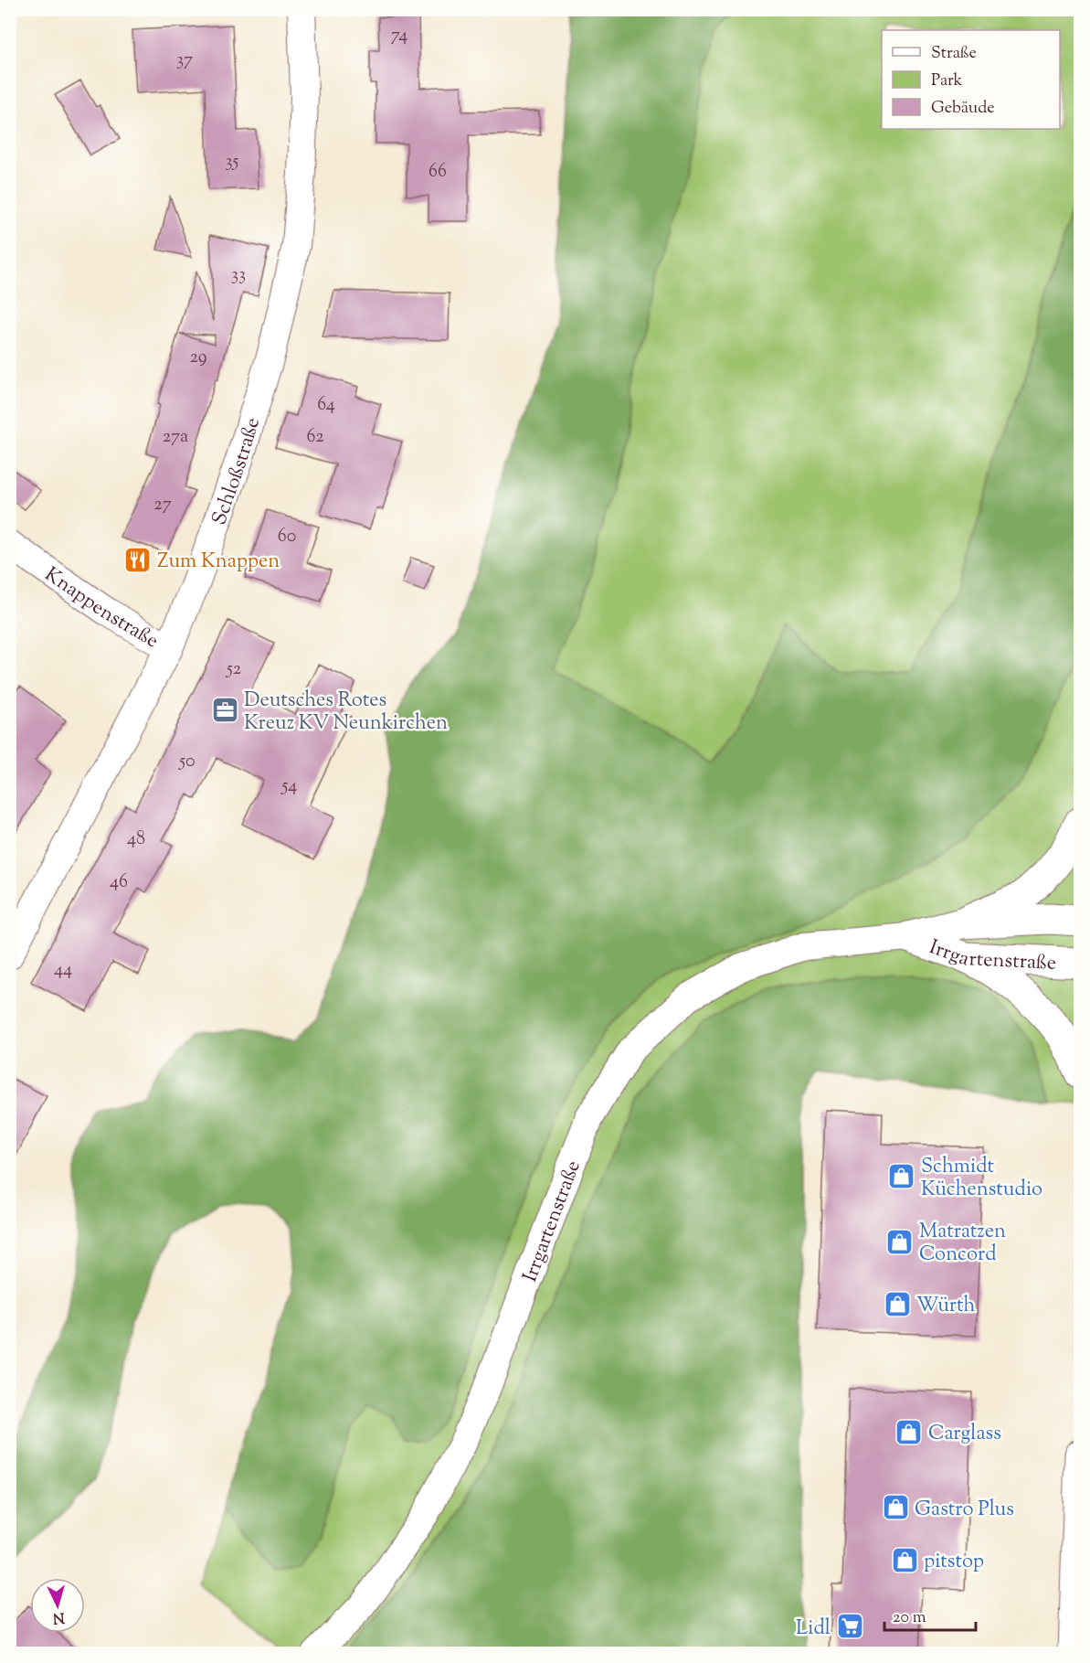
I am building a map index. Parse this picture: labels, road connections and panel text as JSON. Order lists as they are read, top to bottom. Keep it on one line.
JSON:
{"streets":{"main road":["Irrgartenstraße"],"street":["Schloßstraße","Knappenstraße"]},"crossings":[["Schloßstraße","Knappenstraße"]],"places":{"restaurant":["Zum Knappen"],"office":["Deutsches Rotes Kreuz KV Neunkirchen"],"shop":["Schmidt Küchenstudio","Matratzen Concord","Würth","Carglass","Gastro Plus","pitstop"],"supermarket":["Lidl"]},"house_numbers":["74","37","35","66","33","29","64","27a","62","27","60","52","50","54","48","46","44"],"legend":["Straße","Park","Gebäude"],"scale_bar":"20 m","north":"bottom"}
